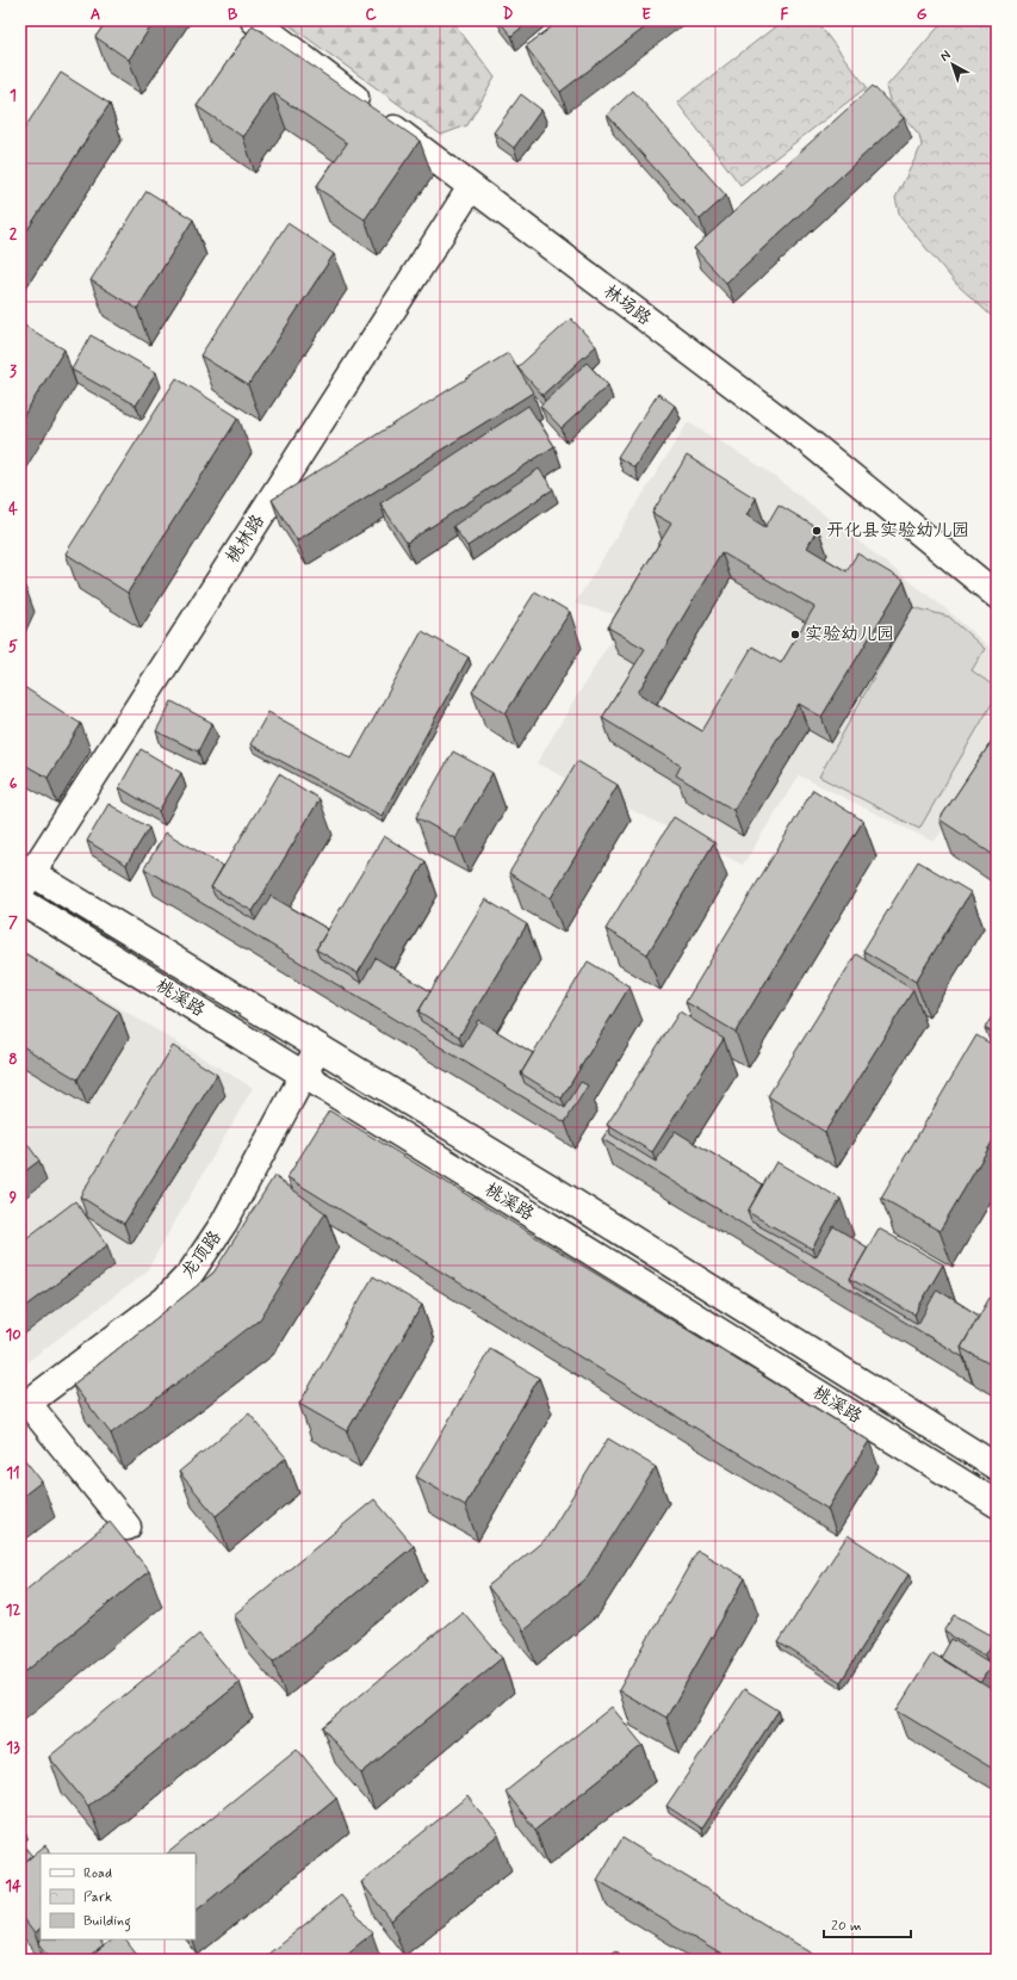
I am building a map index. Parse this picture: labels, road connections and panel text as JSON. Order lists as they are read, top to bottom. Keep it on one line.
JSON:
{"streets":{"street":["林场路","桃林路","桃溪路","龙顶路"]},"crossings":[["林场路","桃林路"],["桃林路","桃溪路"],["桃溪路","龙顶路"]],"places":["开化县实验幼儿园","实验幼儿园"],"legend":["Road","Park","Building"],"scale_bar":"20 m","north":"top left","grid":{"columns":["A","B","C","D","E","F","G"],"rows":["1","2","3","4","5","6","7","8","9","10","11","12","13","14"]}}
